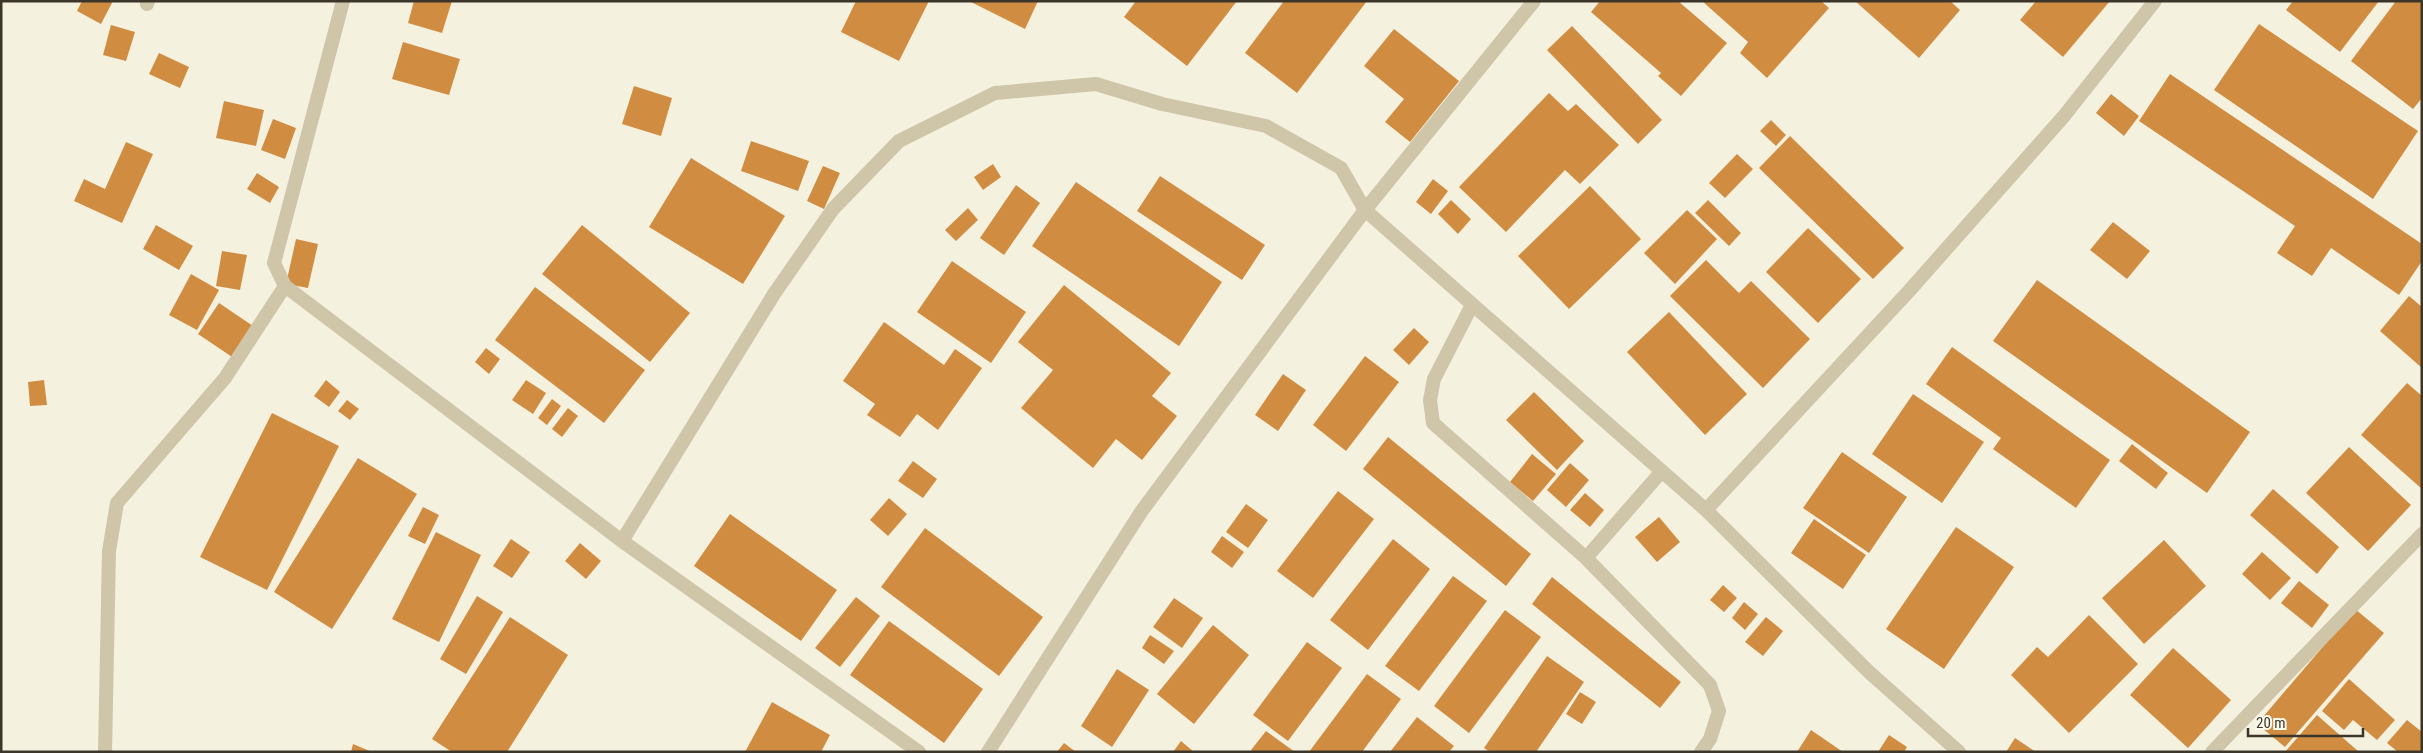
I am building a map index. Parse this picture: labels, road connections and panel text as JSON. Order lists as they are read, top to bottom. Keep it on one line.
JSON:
{"scale_bar":"20 m"}
